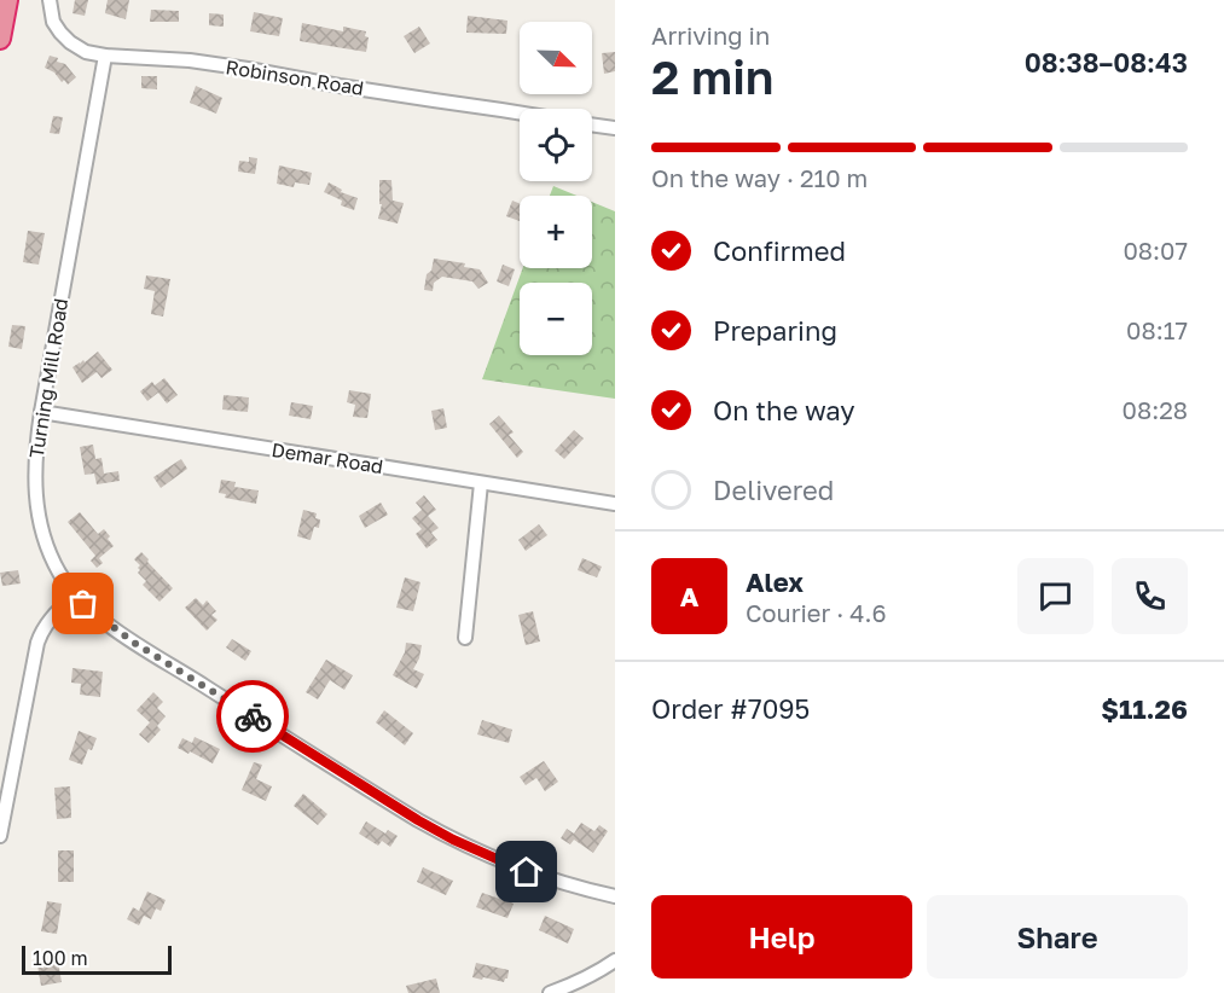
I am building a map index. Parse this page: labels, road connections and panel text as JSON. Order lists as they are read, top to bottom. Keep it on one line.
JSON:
{"streets":{"street":["Robinson Road","Turning Mill Road","Demar Road"]},"crossings":[["Robinson Road","Turning Mill Road"],["Turning Mill Road","Demar Road"]],"scale_bar":"100 m","north":"bottom right","page":{"heading":["2 min","Arriving in","08:38–08:43"],"panel":["Alex","Courier · 4.6","Order #7095","$11.26"],"map_buttons":["+","−"],"bar":"On the way · 210 m","list":[["Confirmed","08:07"],["Preparing","08:17"],["On the way","08:28"],"Delivered"],"round":"A","buttons":["Help","Share"],"scale":"100 m"}}
